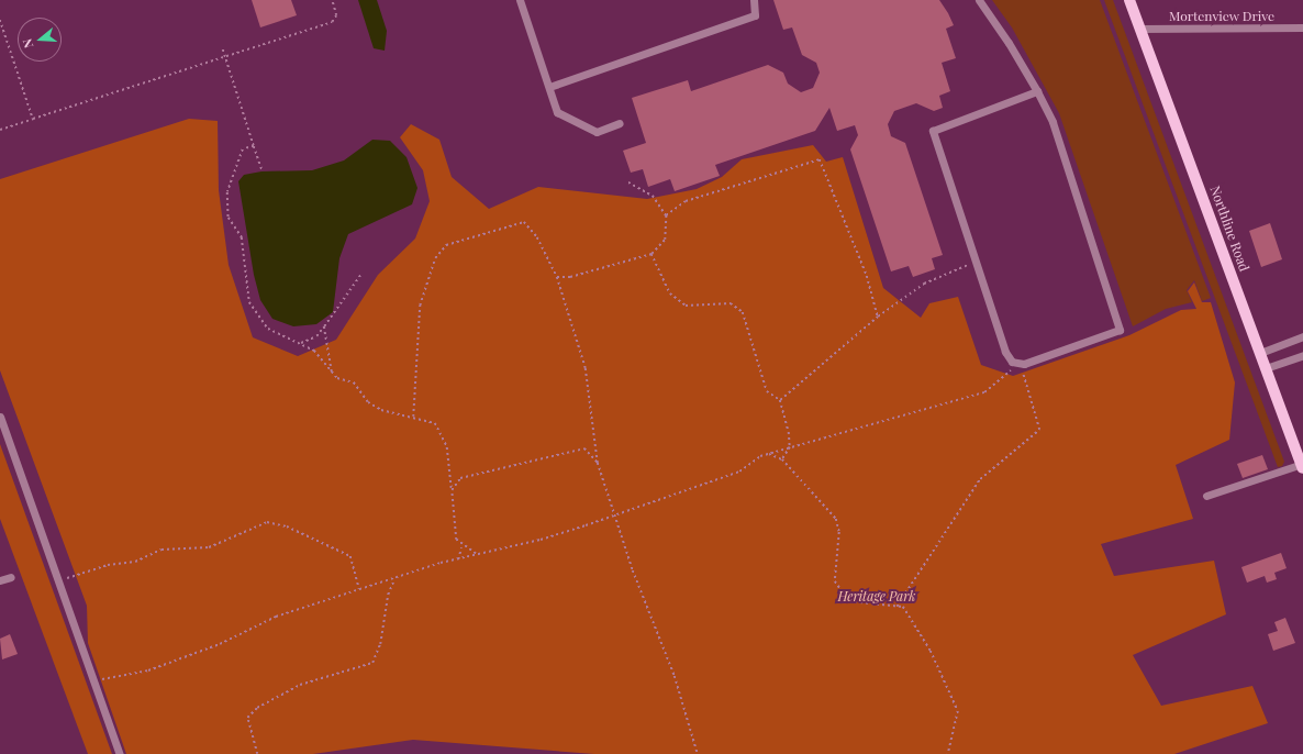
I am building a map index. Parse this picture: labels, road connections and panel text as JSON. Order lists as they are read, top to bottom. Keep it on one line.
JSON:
{"streets":{"main road":["Northline Road"],"street":["Mortenview Drive"]},"crossings":[["Mortenview Drive","Northline Road"]],"parks":["Heritage Park"],"north":"left"}
